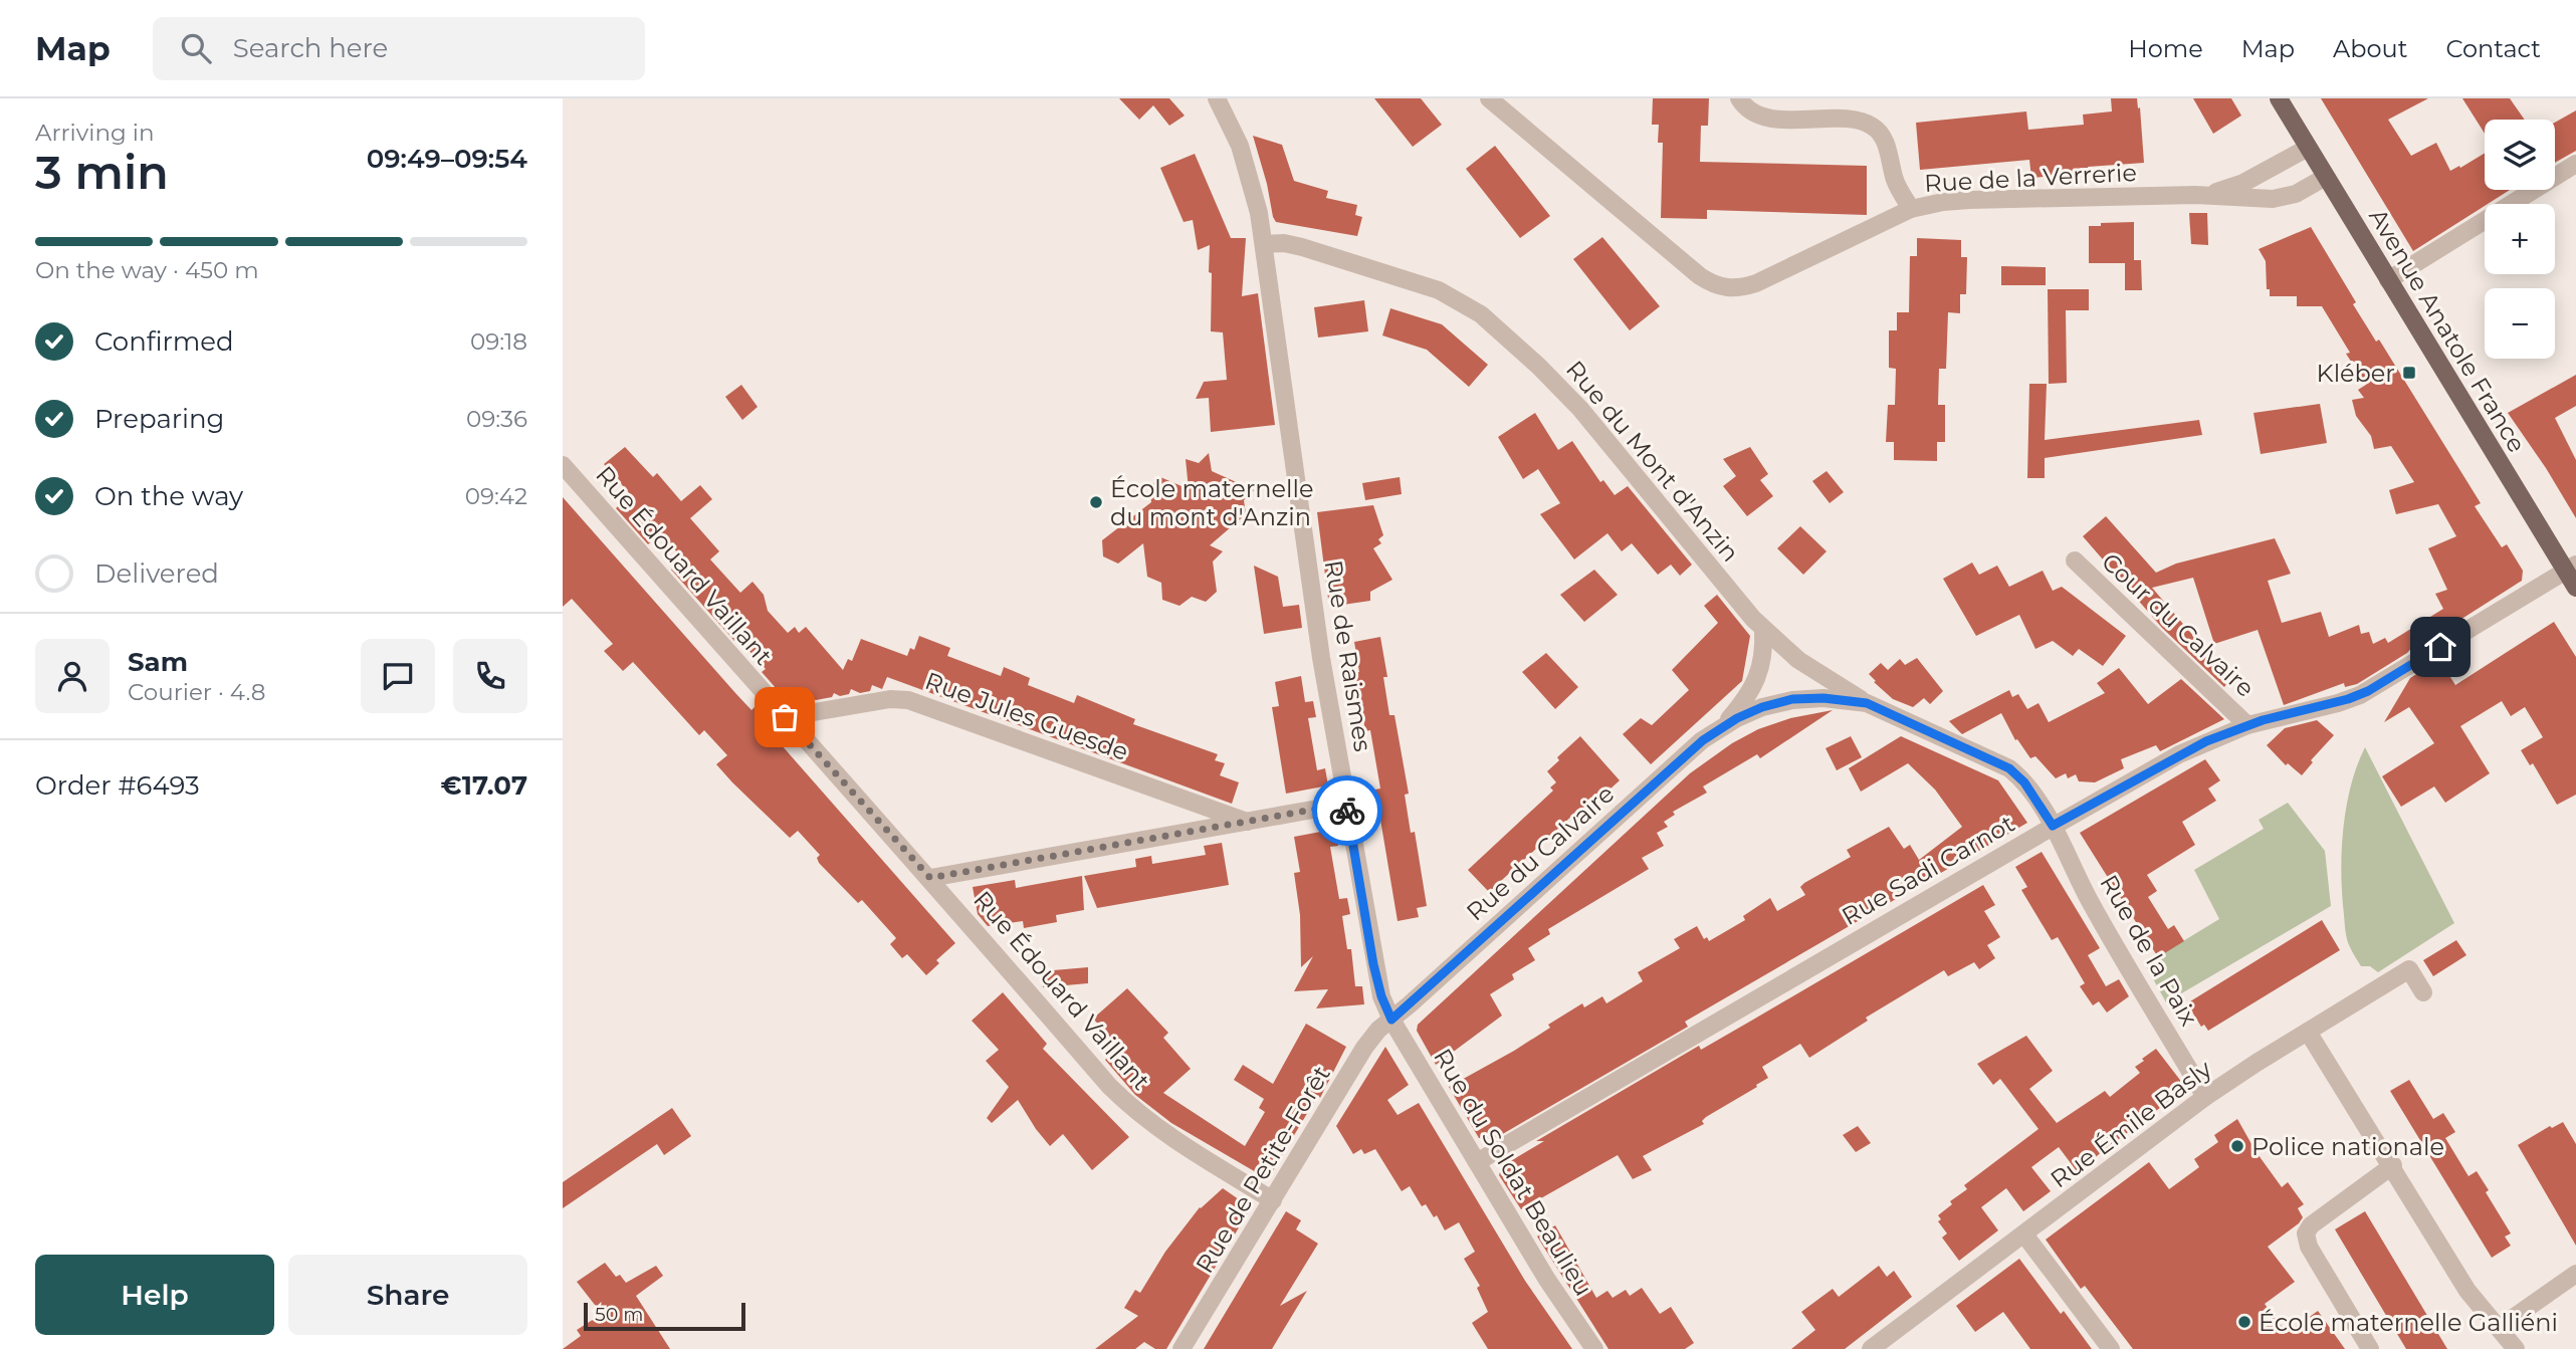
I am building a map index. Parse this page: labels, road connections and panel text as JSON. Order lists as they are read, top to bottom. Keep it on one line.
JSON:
{"streets":{"main road":["Avenue Anatole France"],"street":["Rue de la Verrerie","Rue du Mont d'Anzin","Rue Édouard Vaillant","Cour du Calvaire","Rue de Raismes","Rue Jules Guesde","Rue du Calvaire","Rue Sadi Carnot","Rue de la Paix","Rue Émile Basly","Rue de Petite-Forêt","Rue du Soldat Beaulieu"]},"crossings":[["Rue de la Verrerie","Avenue Anatole France"],["Avenue Anatole France","Rue Sadi Carnot"],["Rue du Mont d'Anzin","Rue de Raismes"],["Rue du Mont d'Anzin","Rue du Calvaire"],["Rue Édouard Vaillant","Rue Jules Guesde"],["Rue Édouard Vaillant","Rue de Petite-Forêt"],["Cour du Calvaire","Rue Sadi Carnot"],["Rue de Raismes","Rue du Calvaire"],["Rue de Raismes","Rue de Petite-Forêt"],["Rue de Raismes","Rue du Soldat Beaulieu"],["Rue du Calvaire","Rue Sadi Carnot"],["Rue du Calvaire","Rue de la Paix"],["Rue du Calvaire","Rue de Petite-Forêt"],["Rue du Calvaire","Rue du Soldat Beaulieu"],["Rue Sadi Carnot","Rue de la Paix"],["Rue Sadi Carnot","Rue du Soldat Beaulieu"],["Rue de la Paix","Rue Émile Basly"],["Rue de Petite-Forêt","Rue du Soldat Beaulieu"]],"places":{"transit":["Kléber"],"other":["École maternelle du mont d'Anzin","Police nationale","École maternelle Galliéni"]},"scale_bar":"50 m","page":{"header":"Map","search":"Search here","nav":["Home","Map","About","Contact"],"heading":["3 min","Arriving in","09:49–09:54"],"panel":["Sam","Courier · 4.8","Order #6493","€17.07"],"map_buttons":["+","−"],"bar":"On the way · 450 m","list":[["Confirmed","09:18"],["Preparing","09:36"],["On the way","09:42"],"Delivered"],"buttons":["Help","Share"],"scale":"50 m"}}
